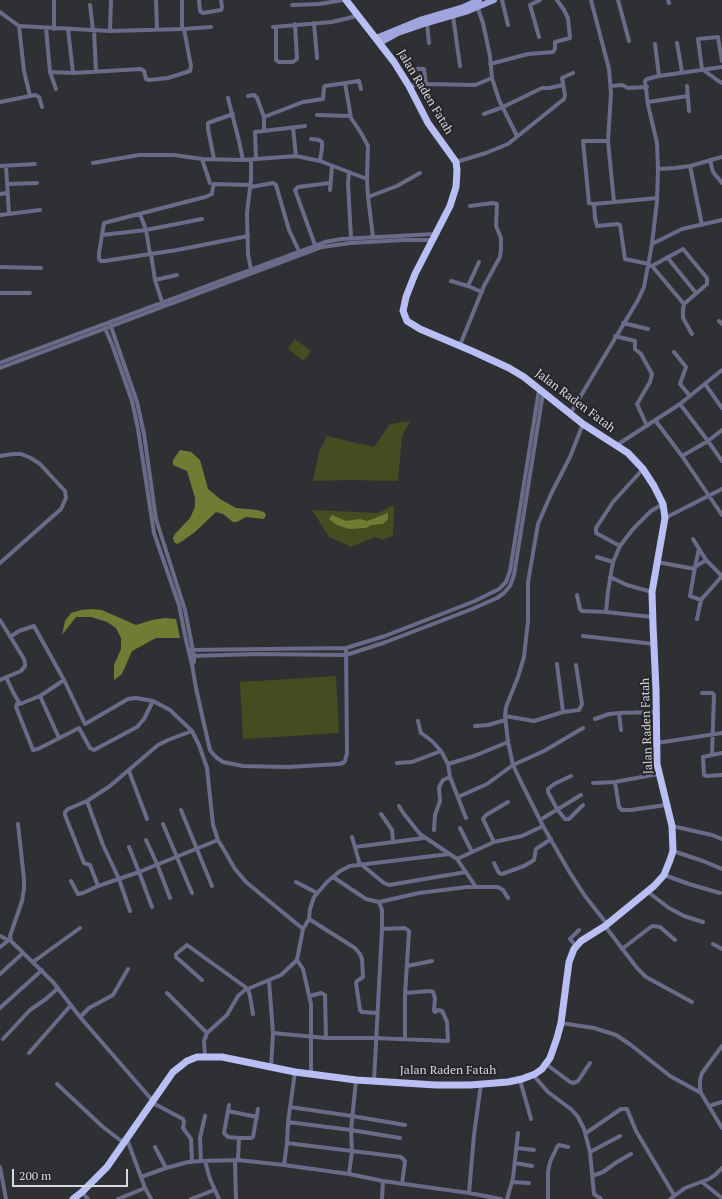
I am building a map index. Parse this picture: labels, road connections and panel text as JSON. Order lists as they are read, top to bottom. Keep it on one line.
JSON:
{"streets":{"highway":["Jalan Raden Fatah"]},"scale_bar":"200 m"}
